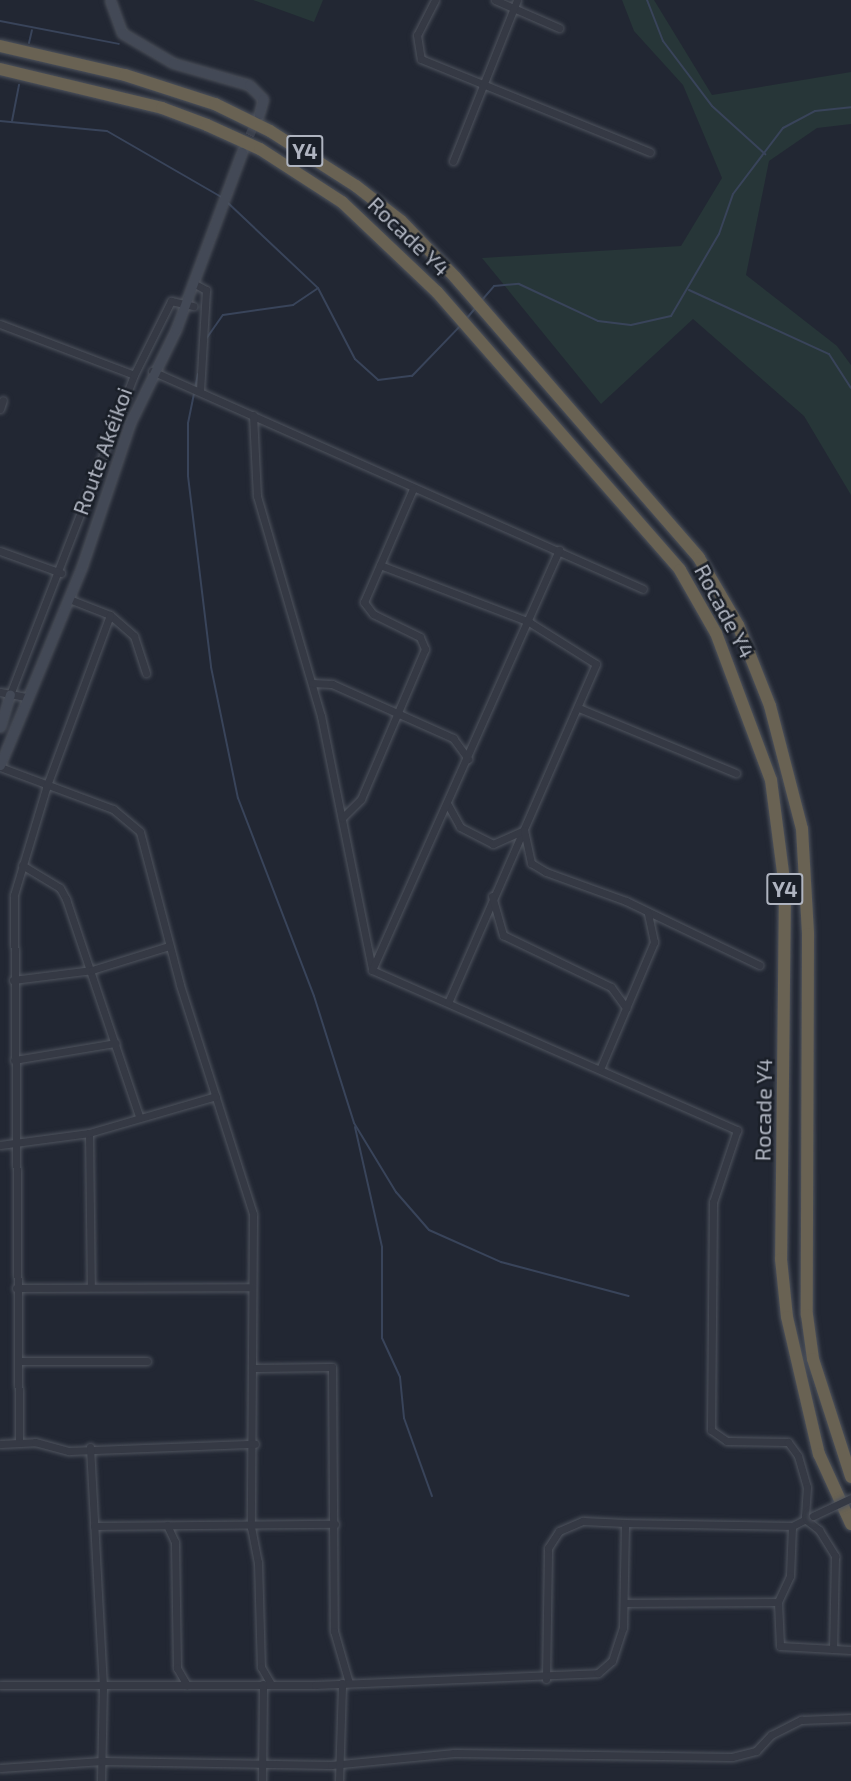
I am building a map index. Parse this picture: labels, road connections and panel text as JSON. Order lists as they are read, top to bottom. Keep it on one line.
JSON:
{"streets":{"highway":["Y4","Rocade Y4"],"street":["Route Akéikoi"]}}
